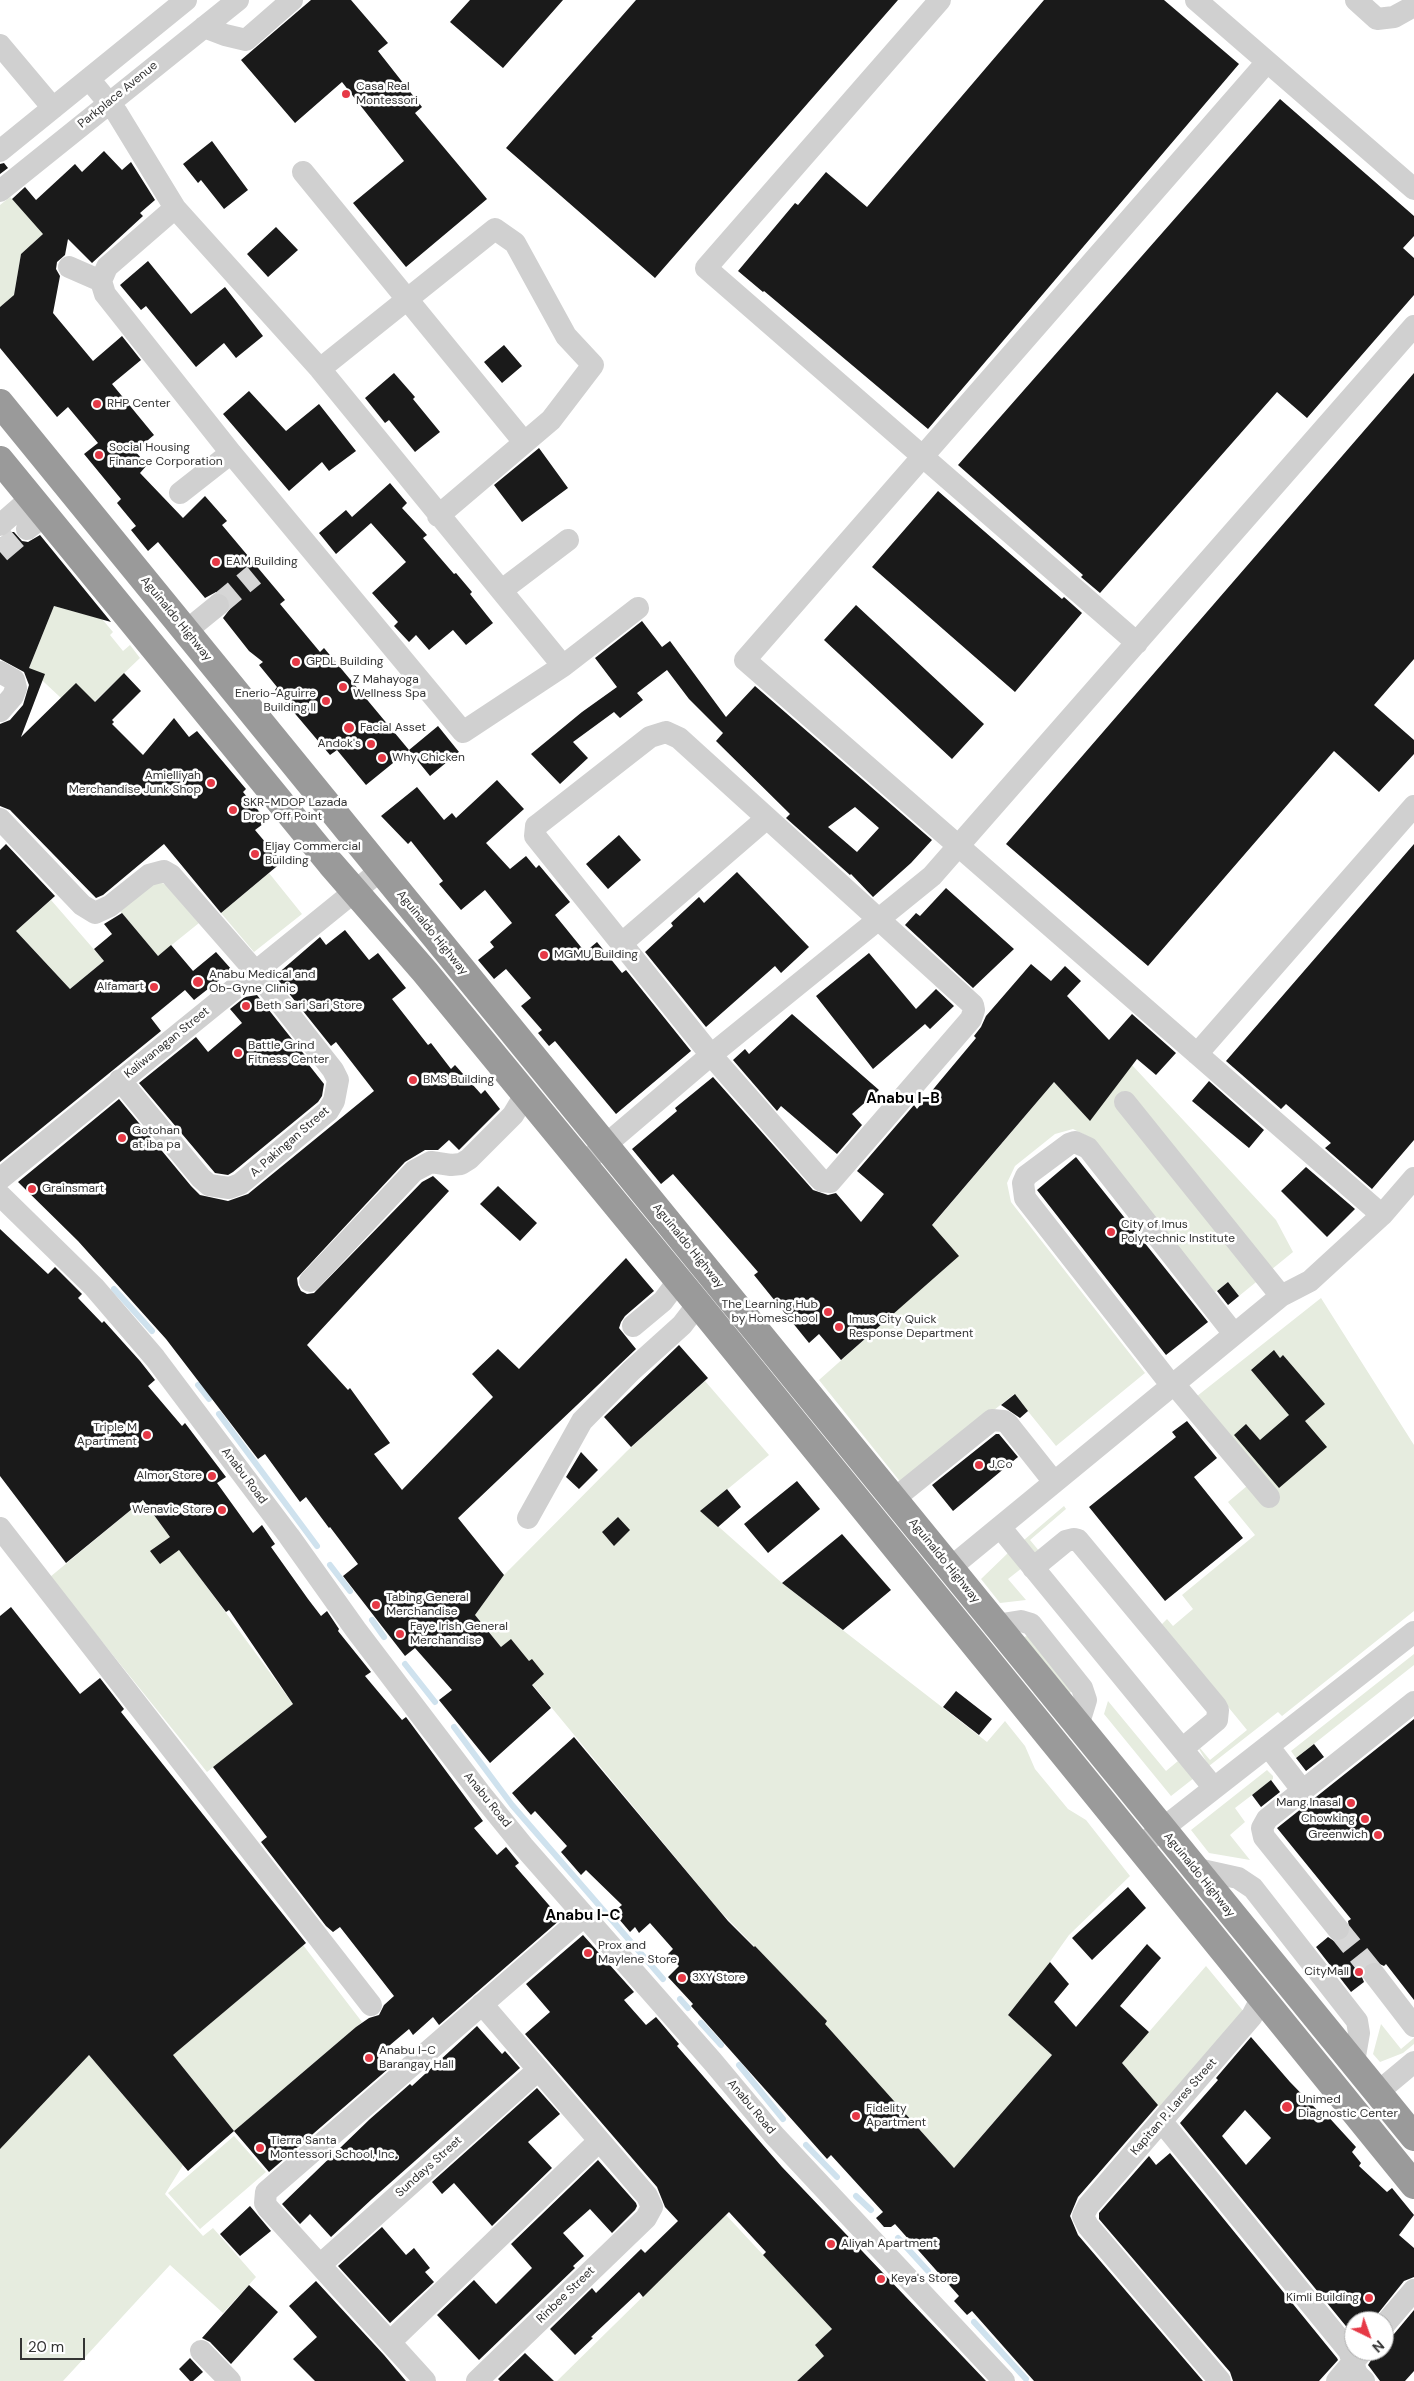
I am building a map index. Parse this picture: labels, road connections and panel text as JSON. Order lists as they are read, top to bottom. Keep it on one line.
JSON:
{"streets":{"highway":["Aguinaldo Highway"],"street":["Parkplace Avenue","Kaliwanagan Street","A. Pakingan Street","Anabu Road","Kapitan P. Lares Street","Sundays Street","Rinbee Street"]},"crossings":[["Aguinaldo Highway","Kaliwanagan Street"],["Kaliwanagan Street","A. Pakingan Street"]],"districts":["Anabu I-B","Anabu I-C"],"places":["Casa Real Montessori","RHP Center","Social Housing Finance Corporation","EAM Building","GPDL Building","Z Mahayoga Wellness Spa","Enerio-Aguirre Building II","Facial Asset","Andok's","Why Chicken","Amielliyah Merchandise Junk Shop","SKR-MDOP Lazada Drop Off Point","Eljay Commercial Building","MGMU Building","Anabu Medical and Ob-Gyne Clinic","Alfamart","Beth Sari Sari Store","Battle Grind Fitness Center","BMS Building","Gotohan at iba pa","Grainsmart","City of Imus Polytechnic Institute","The Learning Hub by Homeschool","Imus City Quick Response Department","Triple M Apartment","J.Co","Almor Store","Wenavic Store","Tabing General Merchandise","Faye Irish General Merchandise","Mang Inasal","Chowking","Greenwich","Prox and Maylene Store","CityMall","3XY Store","Anabu I-C Barangay Hall","Unimed Diagnostic Center","Fidelity Apartment","Tierra Santa Montessori School, Inc.","Aliyah Apartment","Keya's Store","Kimli Building"],"scale_bar":"20 m","north":"bottom right"}
